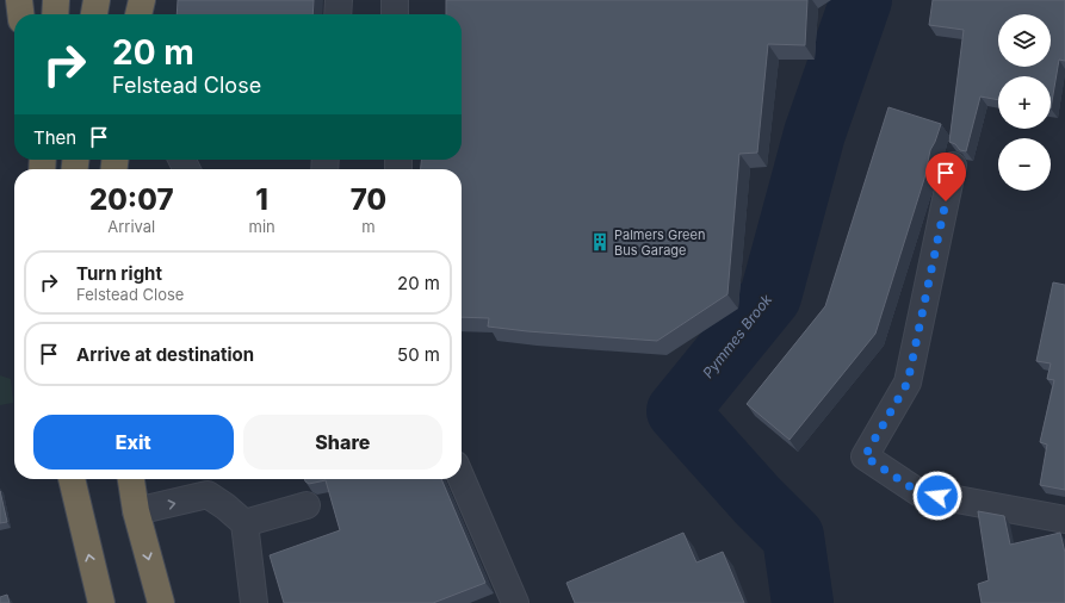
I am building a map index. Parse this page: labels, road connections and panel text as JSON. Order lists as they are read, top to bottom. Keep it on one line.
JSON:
{"water":["Pymmes Brook"],"places":{"building":["Palmers Green Bus Garage"]},"page":{"map_buttons":["+","−"],"turn":["20 m","Felstead Close"],"then":"Then","eta":["20:07","Arrival","1","min","70","m"],"list":[{"name":"Turn right","note":"Felstead Close","value":"20 m"},{"name":"Arrive at destination","value":"50 m"}],"buttons":["Exit","Share"]}}
